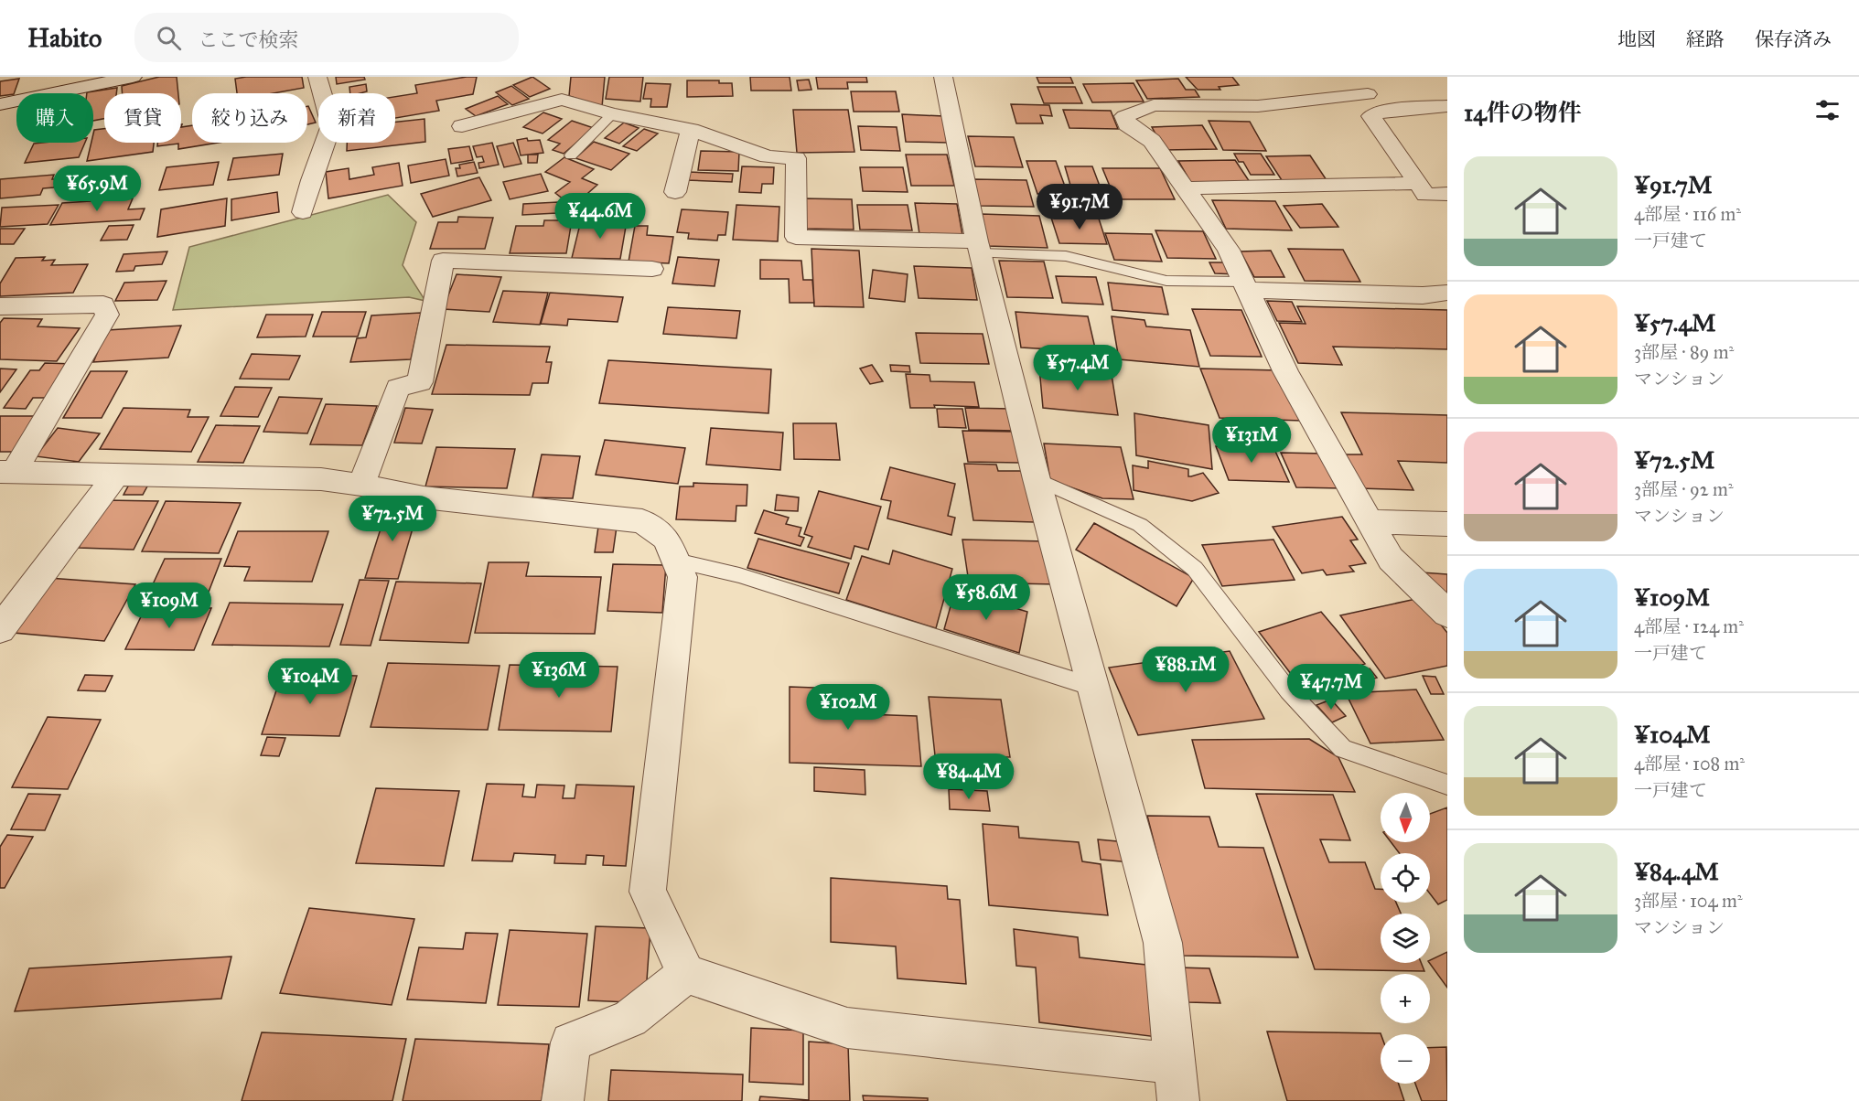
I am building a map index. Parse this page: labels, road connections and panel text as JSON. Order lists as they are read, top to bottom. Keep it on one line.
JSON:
{"north":"bottom","page":{"header":"Habito","search":"ここで検索","nav":["地図","経路","保存済み"],"heading":"14件の物件","chip":["購入","賃貸","絞り込み","新着"],"list":[{"name":"¥91.7M","note":"4部屋 · 116 m² · 一戸建て"},{"name":"¥57.4M","note":"3部屋 · 89 m² · マンション"},{"name":"¥72.5M","note":"3部屋 · 92 m² · マンション"},{"name":"¥109M","note":"4部屋 · 124 m² · 一戸建て"},{"name":"¥104M","note":"4部屋 · 108 m² · 一戸建て"},{"name":"¥84.4M","note":"3部屋 · 104 m² · マンション"}],"price":["¥65.9M","¥91.7M","¥44.6M","¥57.4M","¥131M","¥72.5M","¥58.6M","¥109M","¥88.1M","¥136M","¥104M","¥47.7M","¥102M","¥84.4M"],"map_buttons":["+","−"]}}
